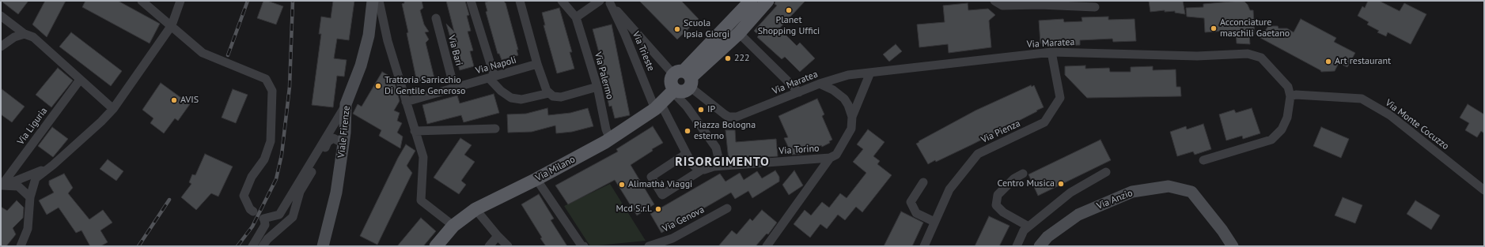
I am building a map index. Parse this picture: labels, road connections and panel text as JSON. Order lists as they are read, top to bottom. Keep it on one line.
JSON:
{"streets":{"main road":["Viale Firenze","Via Milano","Via Anzio"],"street":["Via Maratea","Via Bari","Via Trieste","Via Napoli","Via Palermo","Via Monte Cocuzzo","Via Liguria","Via Pienza","Via Torino","Via Genova"]},"crossings":[["Via Maratea","Via Trieste"],["Via Maratea","Via Monte Cocuzzo"],["Via Maratea","Via Pienza"],["Via Maratea","Via Torino"],["Via Bari","Via Napoli"],["Via Trieste","Via Torino"],["Via Trieste","Via Milano"],["Via Palermo","Via Milano"]],"districts":["RISORGIMENTO"],"places":["Planet Shopping Uffici","Acconciature maschili Gaetano","Scuola Ipsia Giorgi","222","Art restaurant","Trattoria Sarricchio Di Gentile Generoso","AVIS","IP","Piazza Bologna esterno","Centro Musica","Alimathà Viaggi","Mcd S.r.l."]}
